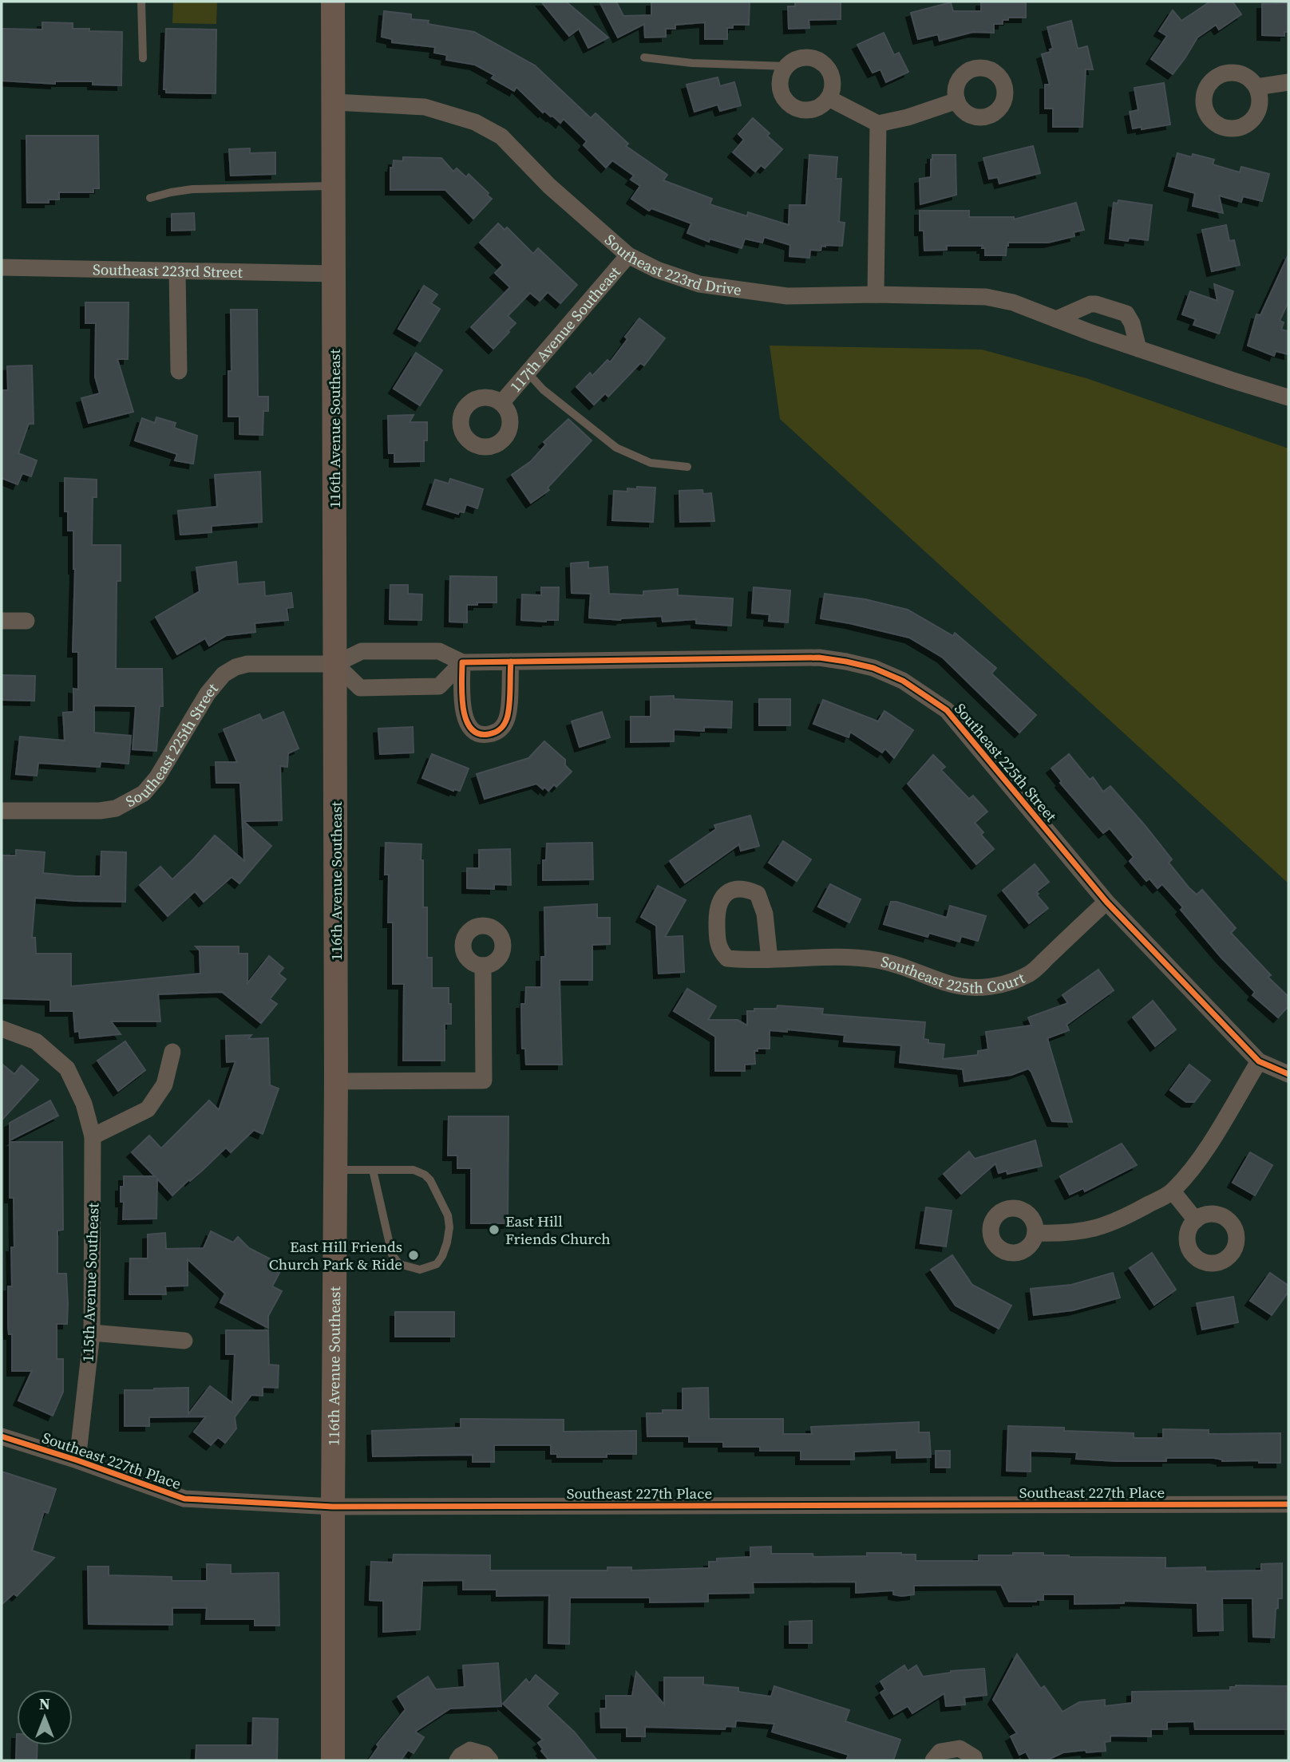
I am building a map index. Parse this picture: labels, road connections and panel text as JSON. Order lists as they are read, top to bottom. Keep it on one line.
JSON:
{"streets":{"main road":["116th Avenue Southeast"],"street":["Southeast 223rd Drive","Southeast 223rd Street","117th Avenue Southeast","Southeast 225th Street","Southeast 225th Court","115th Avenue Southeast","Southeast 227th Place"]},"crossings":[["Southeast 223rd Drive","117th Avenue Southeast"],["Southeast 223rd Drive","116th Avenue Southeast"],["Southeast 223rd Street","116th Avenue Southeast"],["116th Avenue Southeast","Southeast 225th Street"],["116th Avenue Southeast","Southeast 227th Place"],["Southeast 225th Street","Southeast 225th Court"],["115th Avenue Southeast","Southeast 227th Place"]],"places":["East Hill Friends Church","East Hill Friends Church Park & Ride"],"north":"top"}
